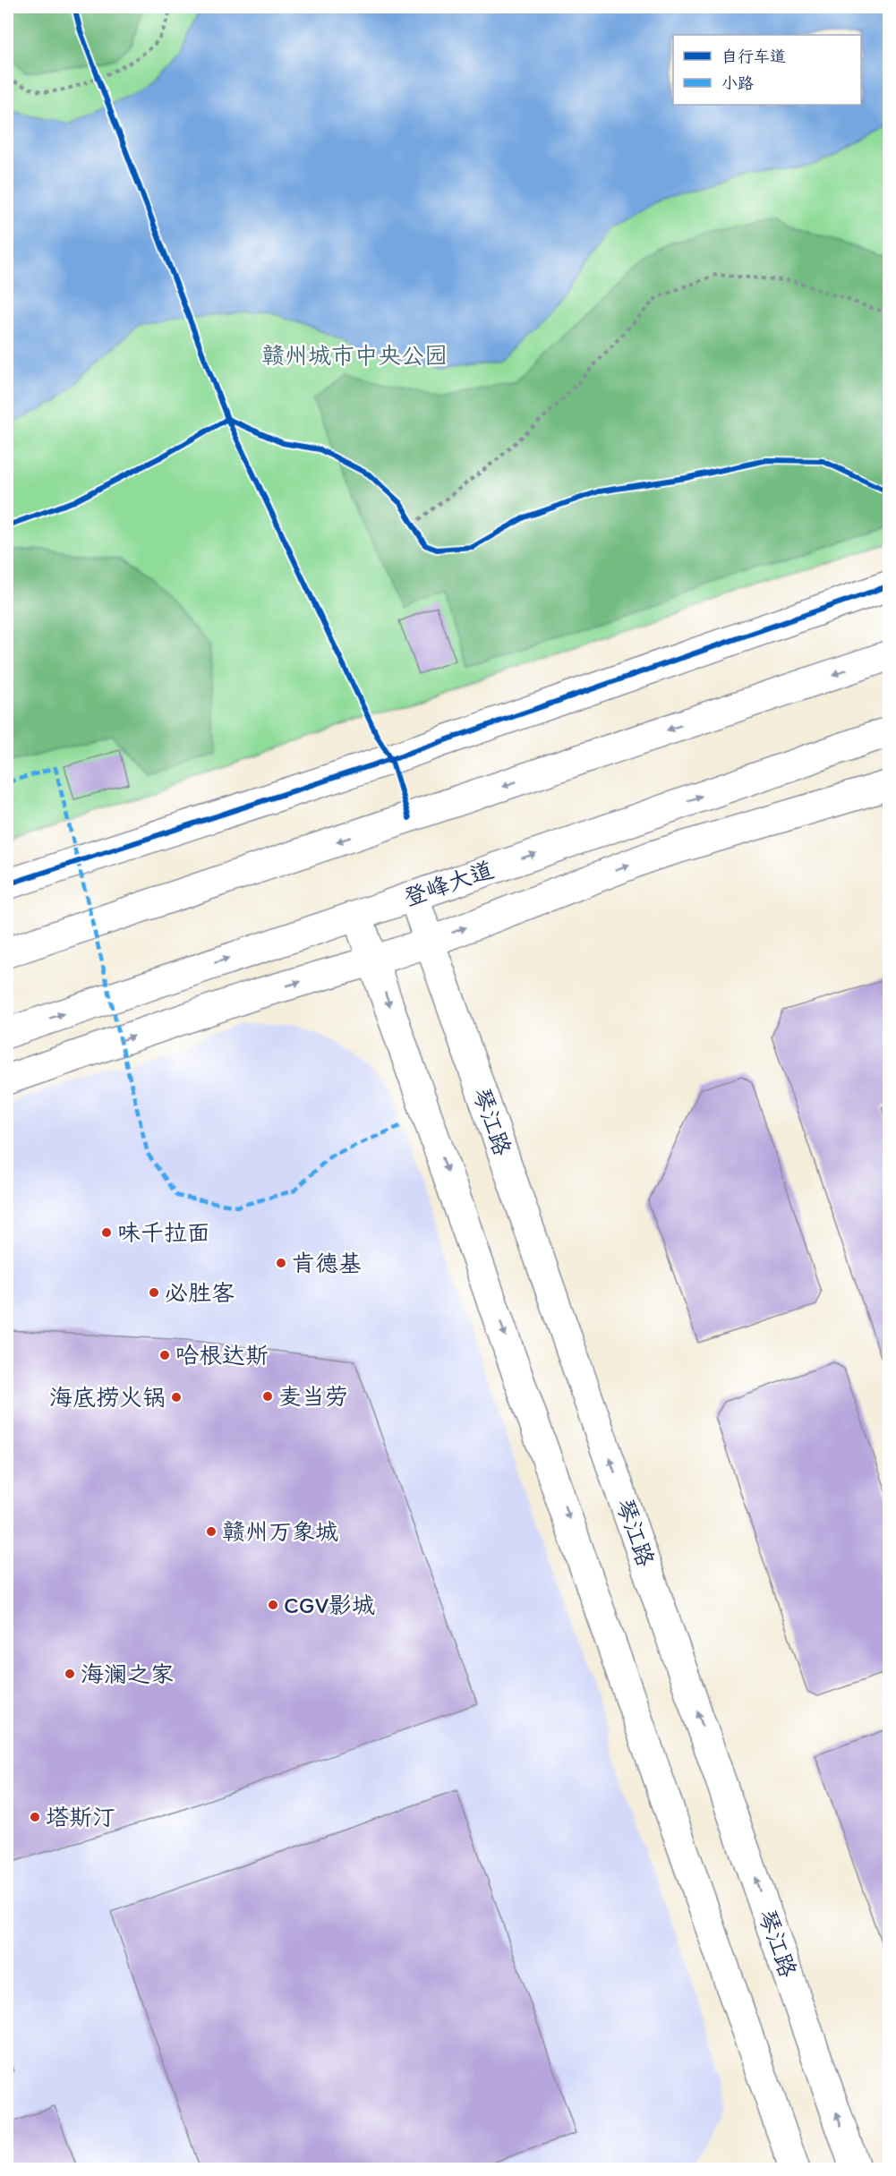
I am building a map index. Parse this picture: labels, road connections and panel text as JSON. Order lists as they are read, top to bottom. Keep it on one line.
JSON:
{"streets":{"main road":["登峰大道","琴江路"]},"crossings":[["登峰大道","琴江路"]],"parks":["赣州城市中央公园"],"places":["味千拉面","肯德基","必胜客","哈根达斯","麦当劳","海底捞火锅","赣州万象城","CGV影城","海澜之家","塔斯汀"],"legend":["自行车道","小路"]}
